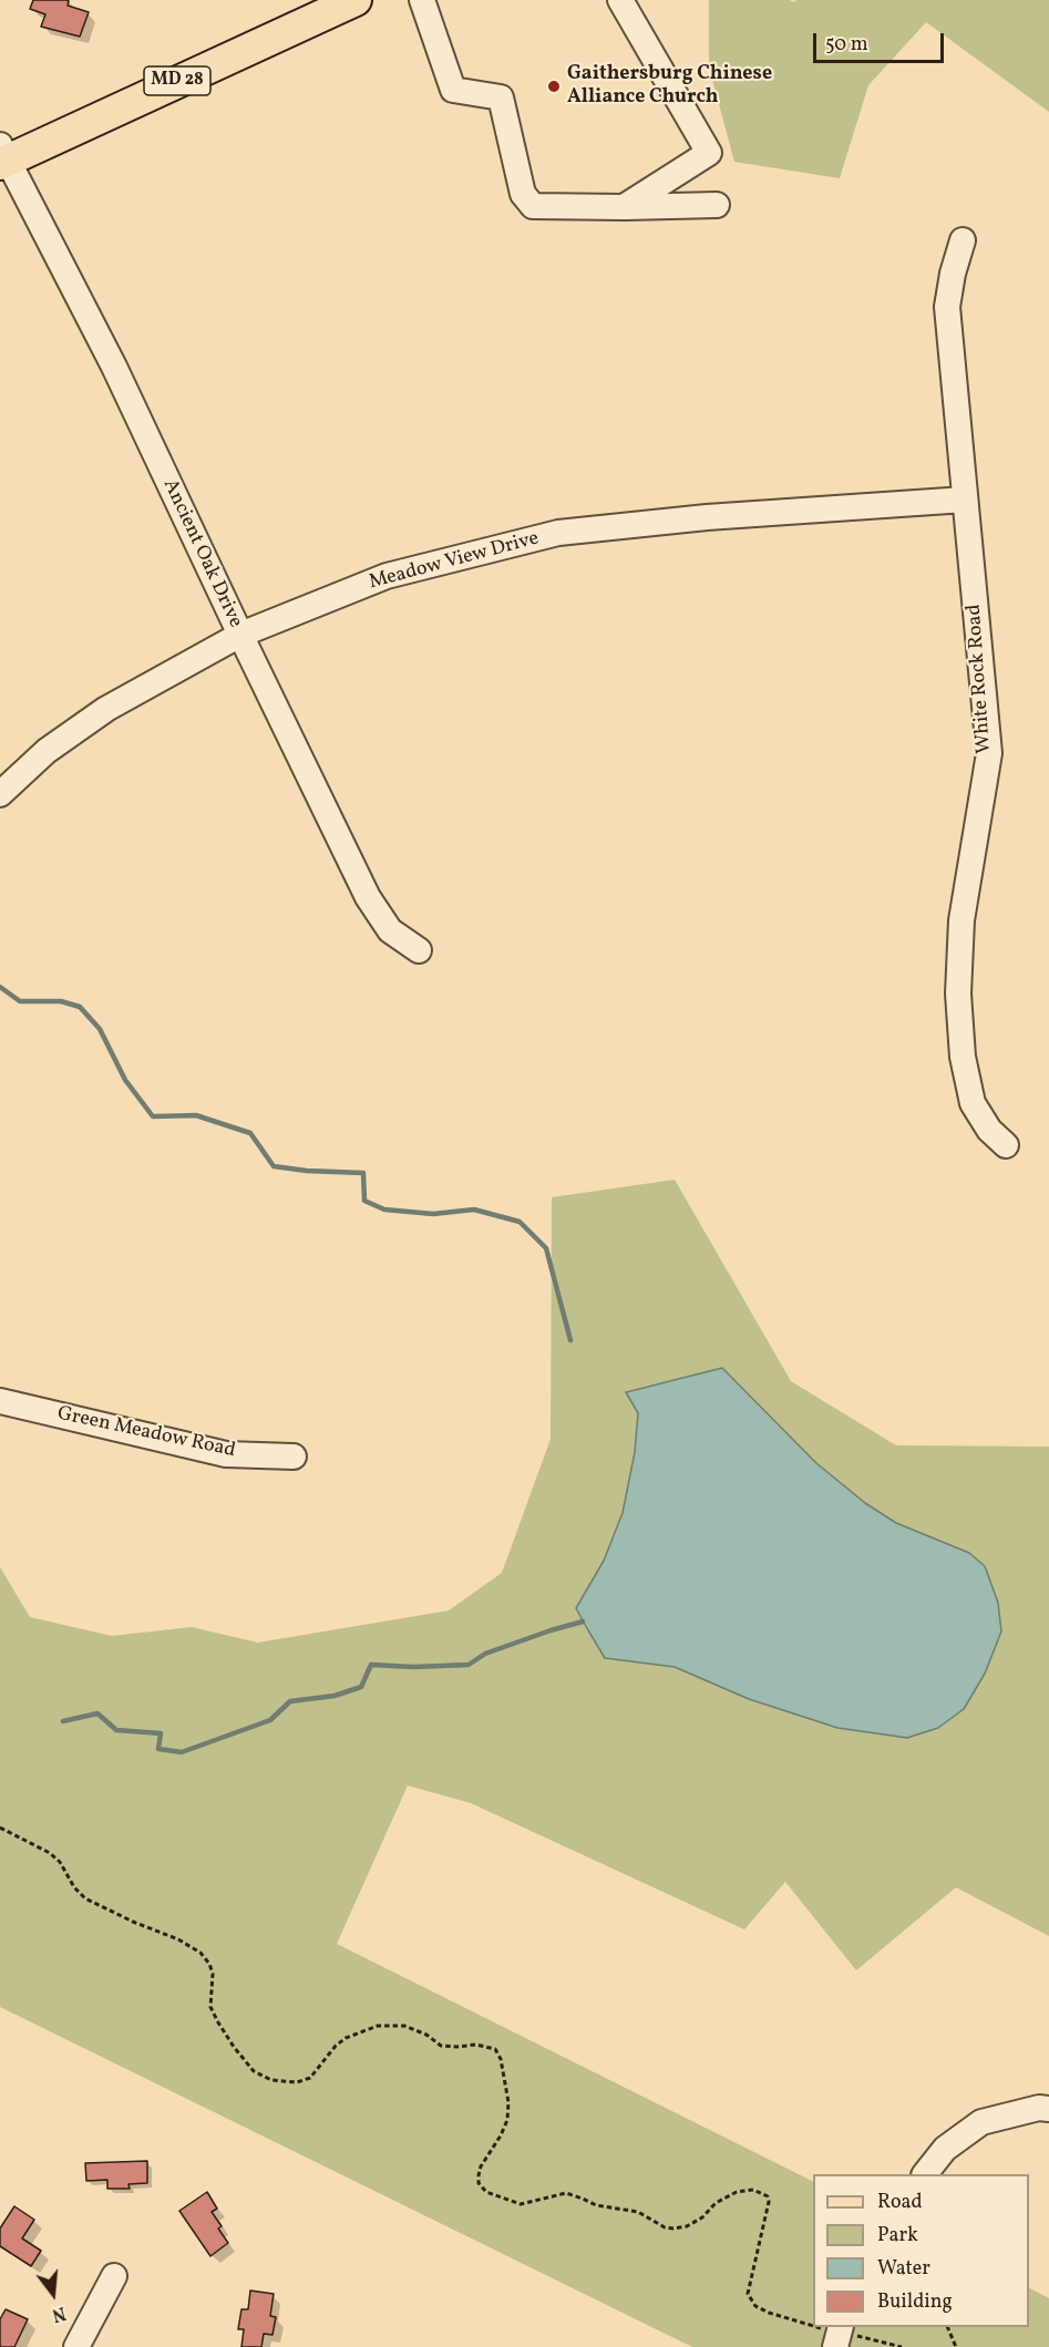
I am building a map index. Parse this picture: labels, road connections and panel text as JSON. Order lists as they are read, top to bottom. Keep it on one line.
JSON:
{"streets":{"main road":["MD 28"],"street":["Ancient Oak Drive","Meadow View Drive","White Rock Road","Green Meadow Road"]},"crossings":[["MD 28","Ancient Oak Drive"],["Ancient Oak Drive","Meadow View Drive"],["Meadow View Drive","White Rock Road"]],"places":["Gaithersburg Chinese Alliance Church"],"legend":["Road","Park","Water","Building"],"scale_bar":"50 m","north":"bottom"}
